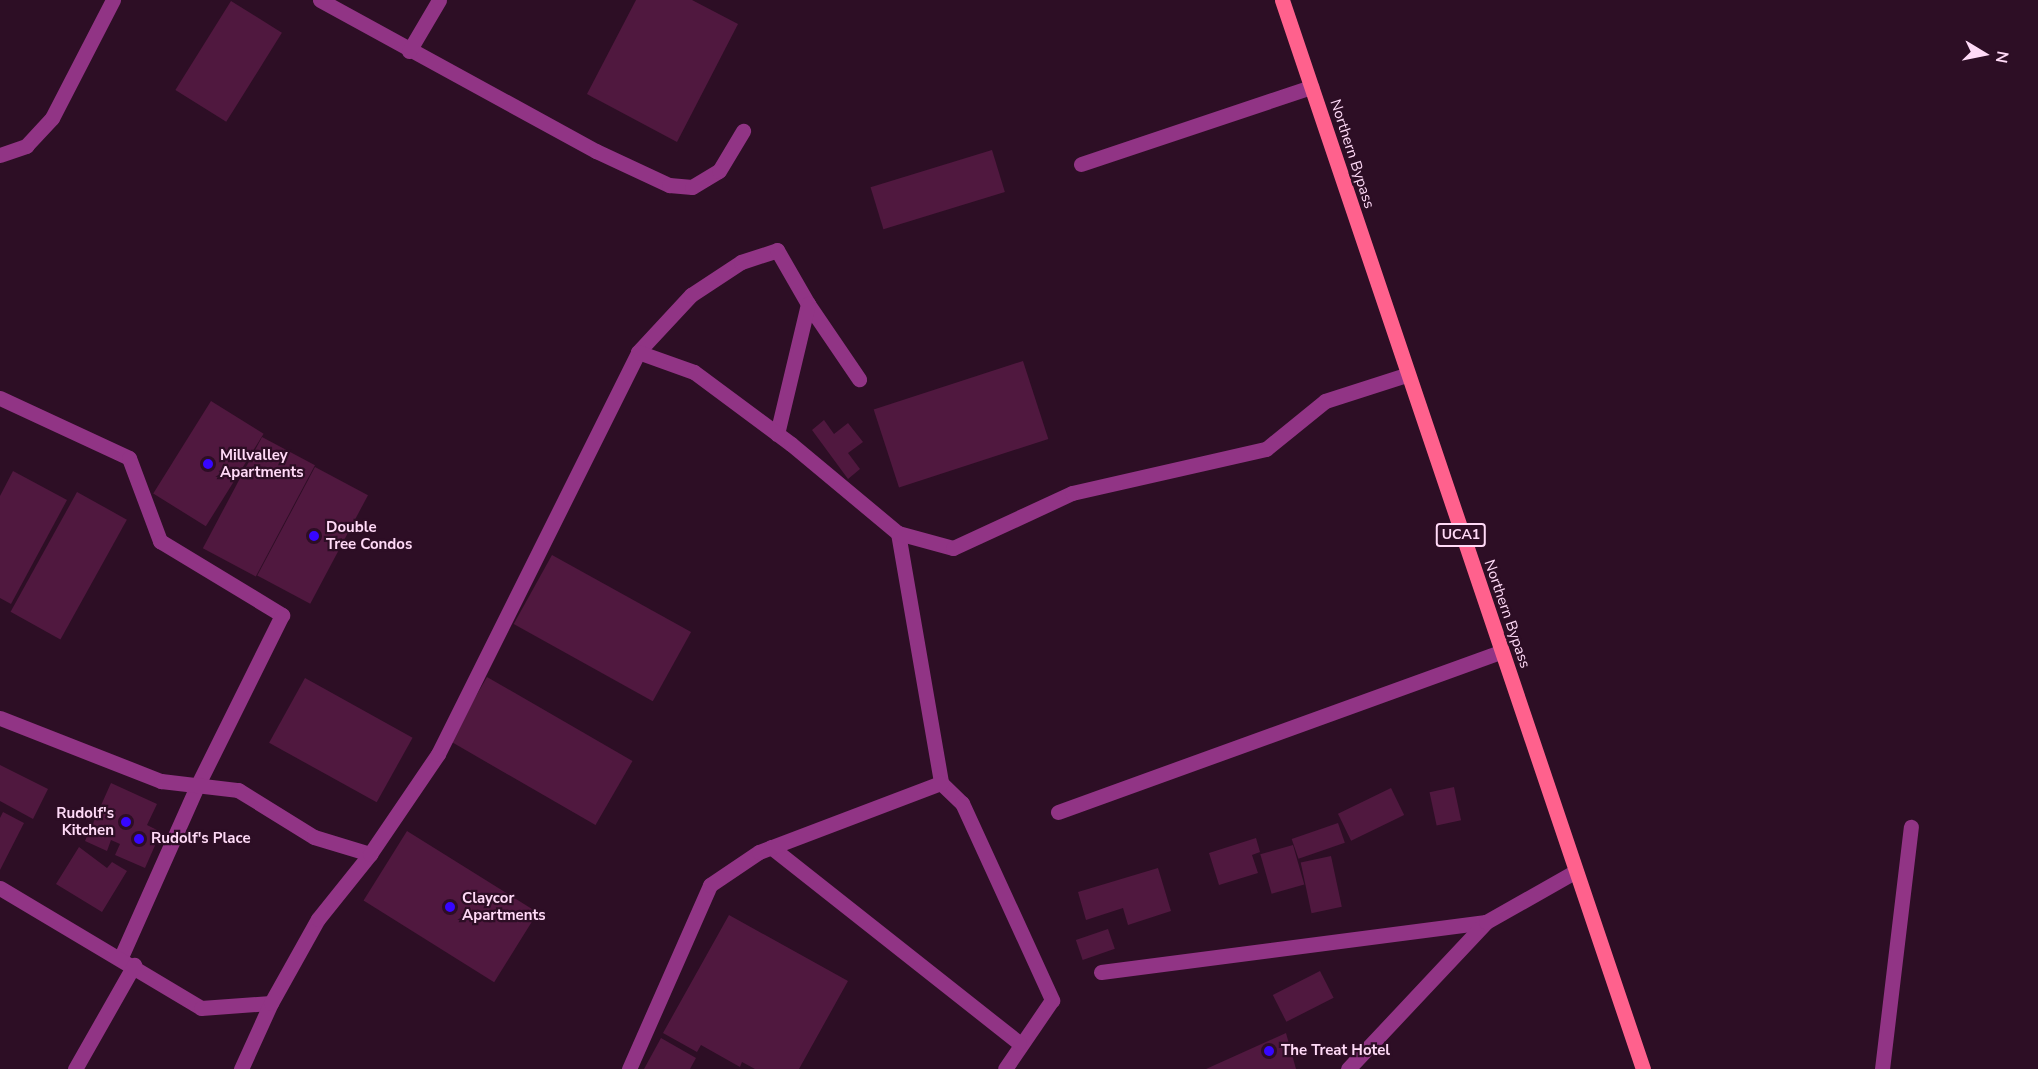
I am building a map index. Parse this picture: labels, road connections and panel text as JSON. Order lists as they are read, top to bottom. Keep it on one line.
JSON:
{"streets":{"main road":["Northern Bypass","UCA1"]},"places":["Millvalley Apartments","Double Tree Condos","Rudolf's Kitchen","Rudolf's Place","Claycor Apartments","The Treat Hotel"],"north":"right"}
